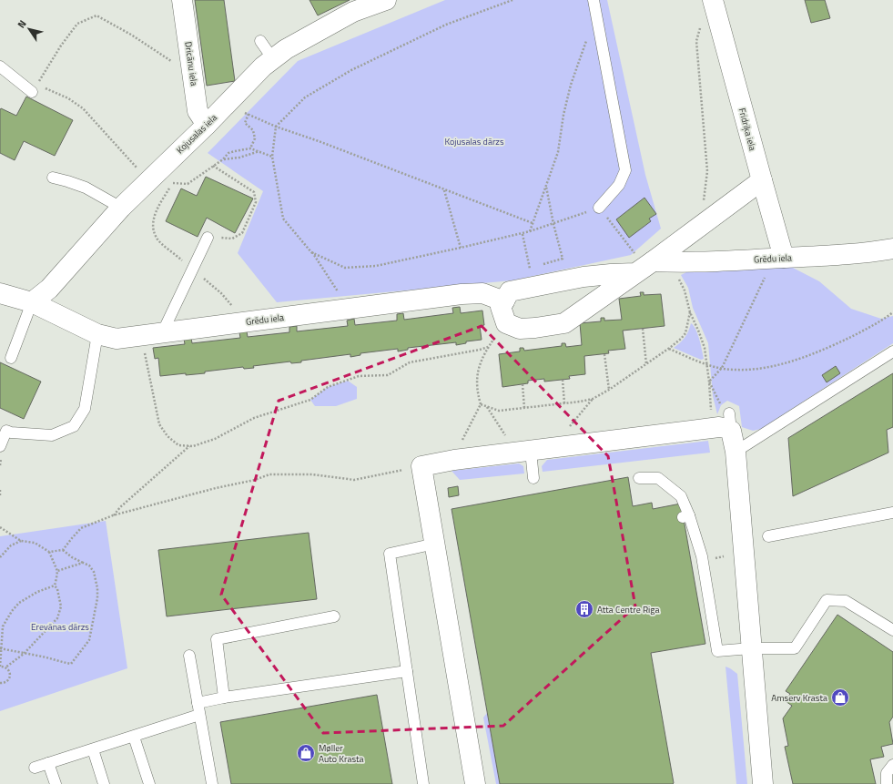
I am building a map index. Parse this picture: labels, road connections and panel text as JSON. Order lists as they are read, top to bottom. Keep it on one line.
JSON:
{"streets":{"street":["Dricānu iela","Fridriķa iela","Kojusalas iela","Grēdu iela"]},"crossings":[["Dricānu iela","Kojusalas iela"],["Fridriķa iela","Grēdu iela"],["Kojusalas iela","Grēdu iela"]],"parks":["Kojusalas dārzs","Erevānas dārzs"],"places":{"building":["Atta Centre Riga"],"shop":["Amserv Krasta","Møller Auto Krasta"]},"north":"top left"}
